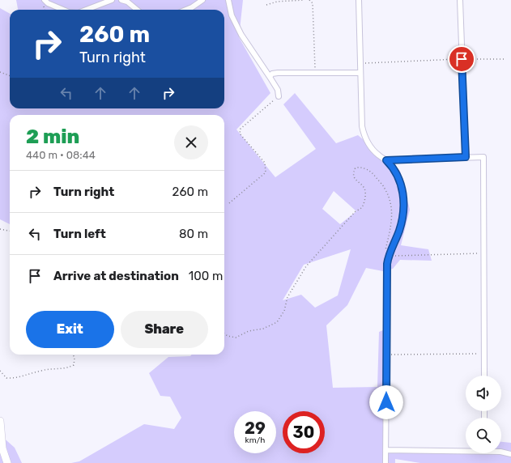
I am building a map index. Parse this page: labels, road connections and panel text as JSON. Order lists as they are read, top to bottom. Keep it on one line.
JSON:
{"page":{"turn":["260 m","Turn right"],"heading":["2 min","440 m · 08:44"],"list":[{"name":"Turn right","value":"260 m"},{"name":"Turn left","value":"80 m"},{"name":"Arrive at destination","value":"100 m"}],"buttons":["Exit","Share"],"speed":"29 km/h","limit":"30"}}
